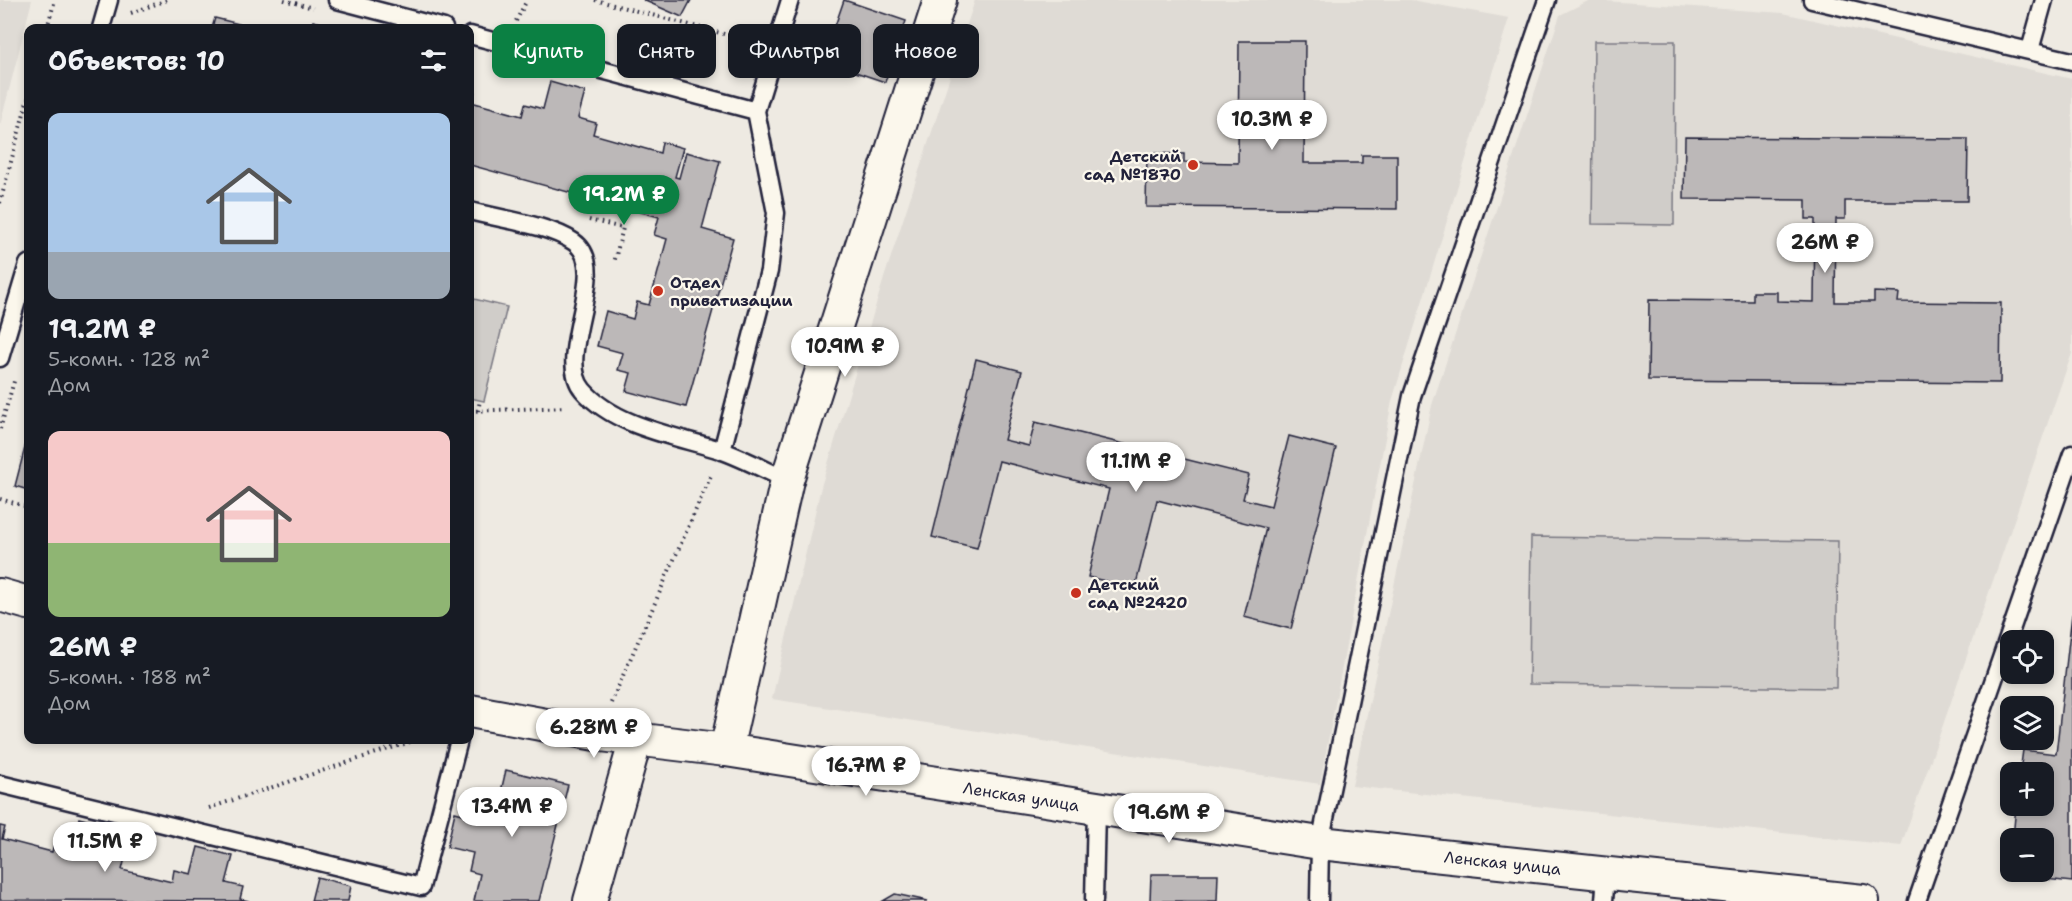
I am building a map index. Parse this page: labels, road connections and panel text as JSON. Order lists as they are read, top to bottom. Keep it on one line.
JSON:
{"streets":{"street":["Ленская улица"]},"places":["Детский сад №1870","Отдел приватизации","Детский сад №2420"],"page":{"chip":["Купить","Снять","Фильтры","Новое"],"heading":"Объектов: 10","list":[{"name":"19.2M ₽","note":"5-комн. · 128 m² · Дом"},{"name":"26M ₽","note":"5-комн. · 188 m² · Дом"}],"price":["10.3M ₽","19.2M ₽","26M ₽","10.9M ₽","11.1M ₽","6.28M ₽","16.7M ₽","13.4M ₽","19.6M ₽","11.5M ₽"],"map_buttons":["+","−"]}}
